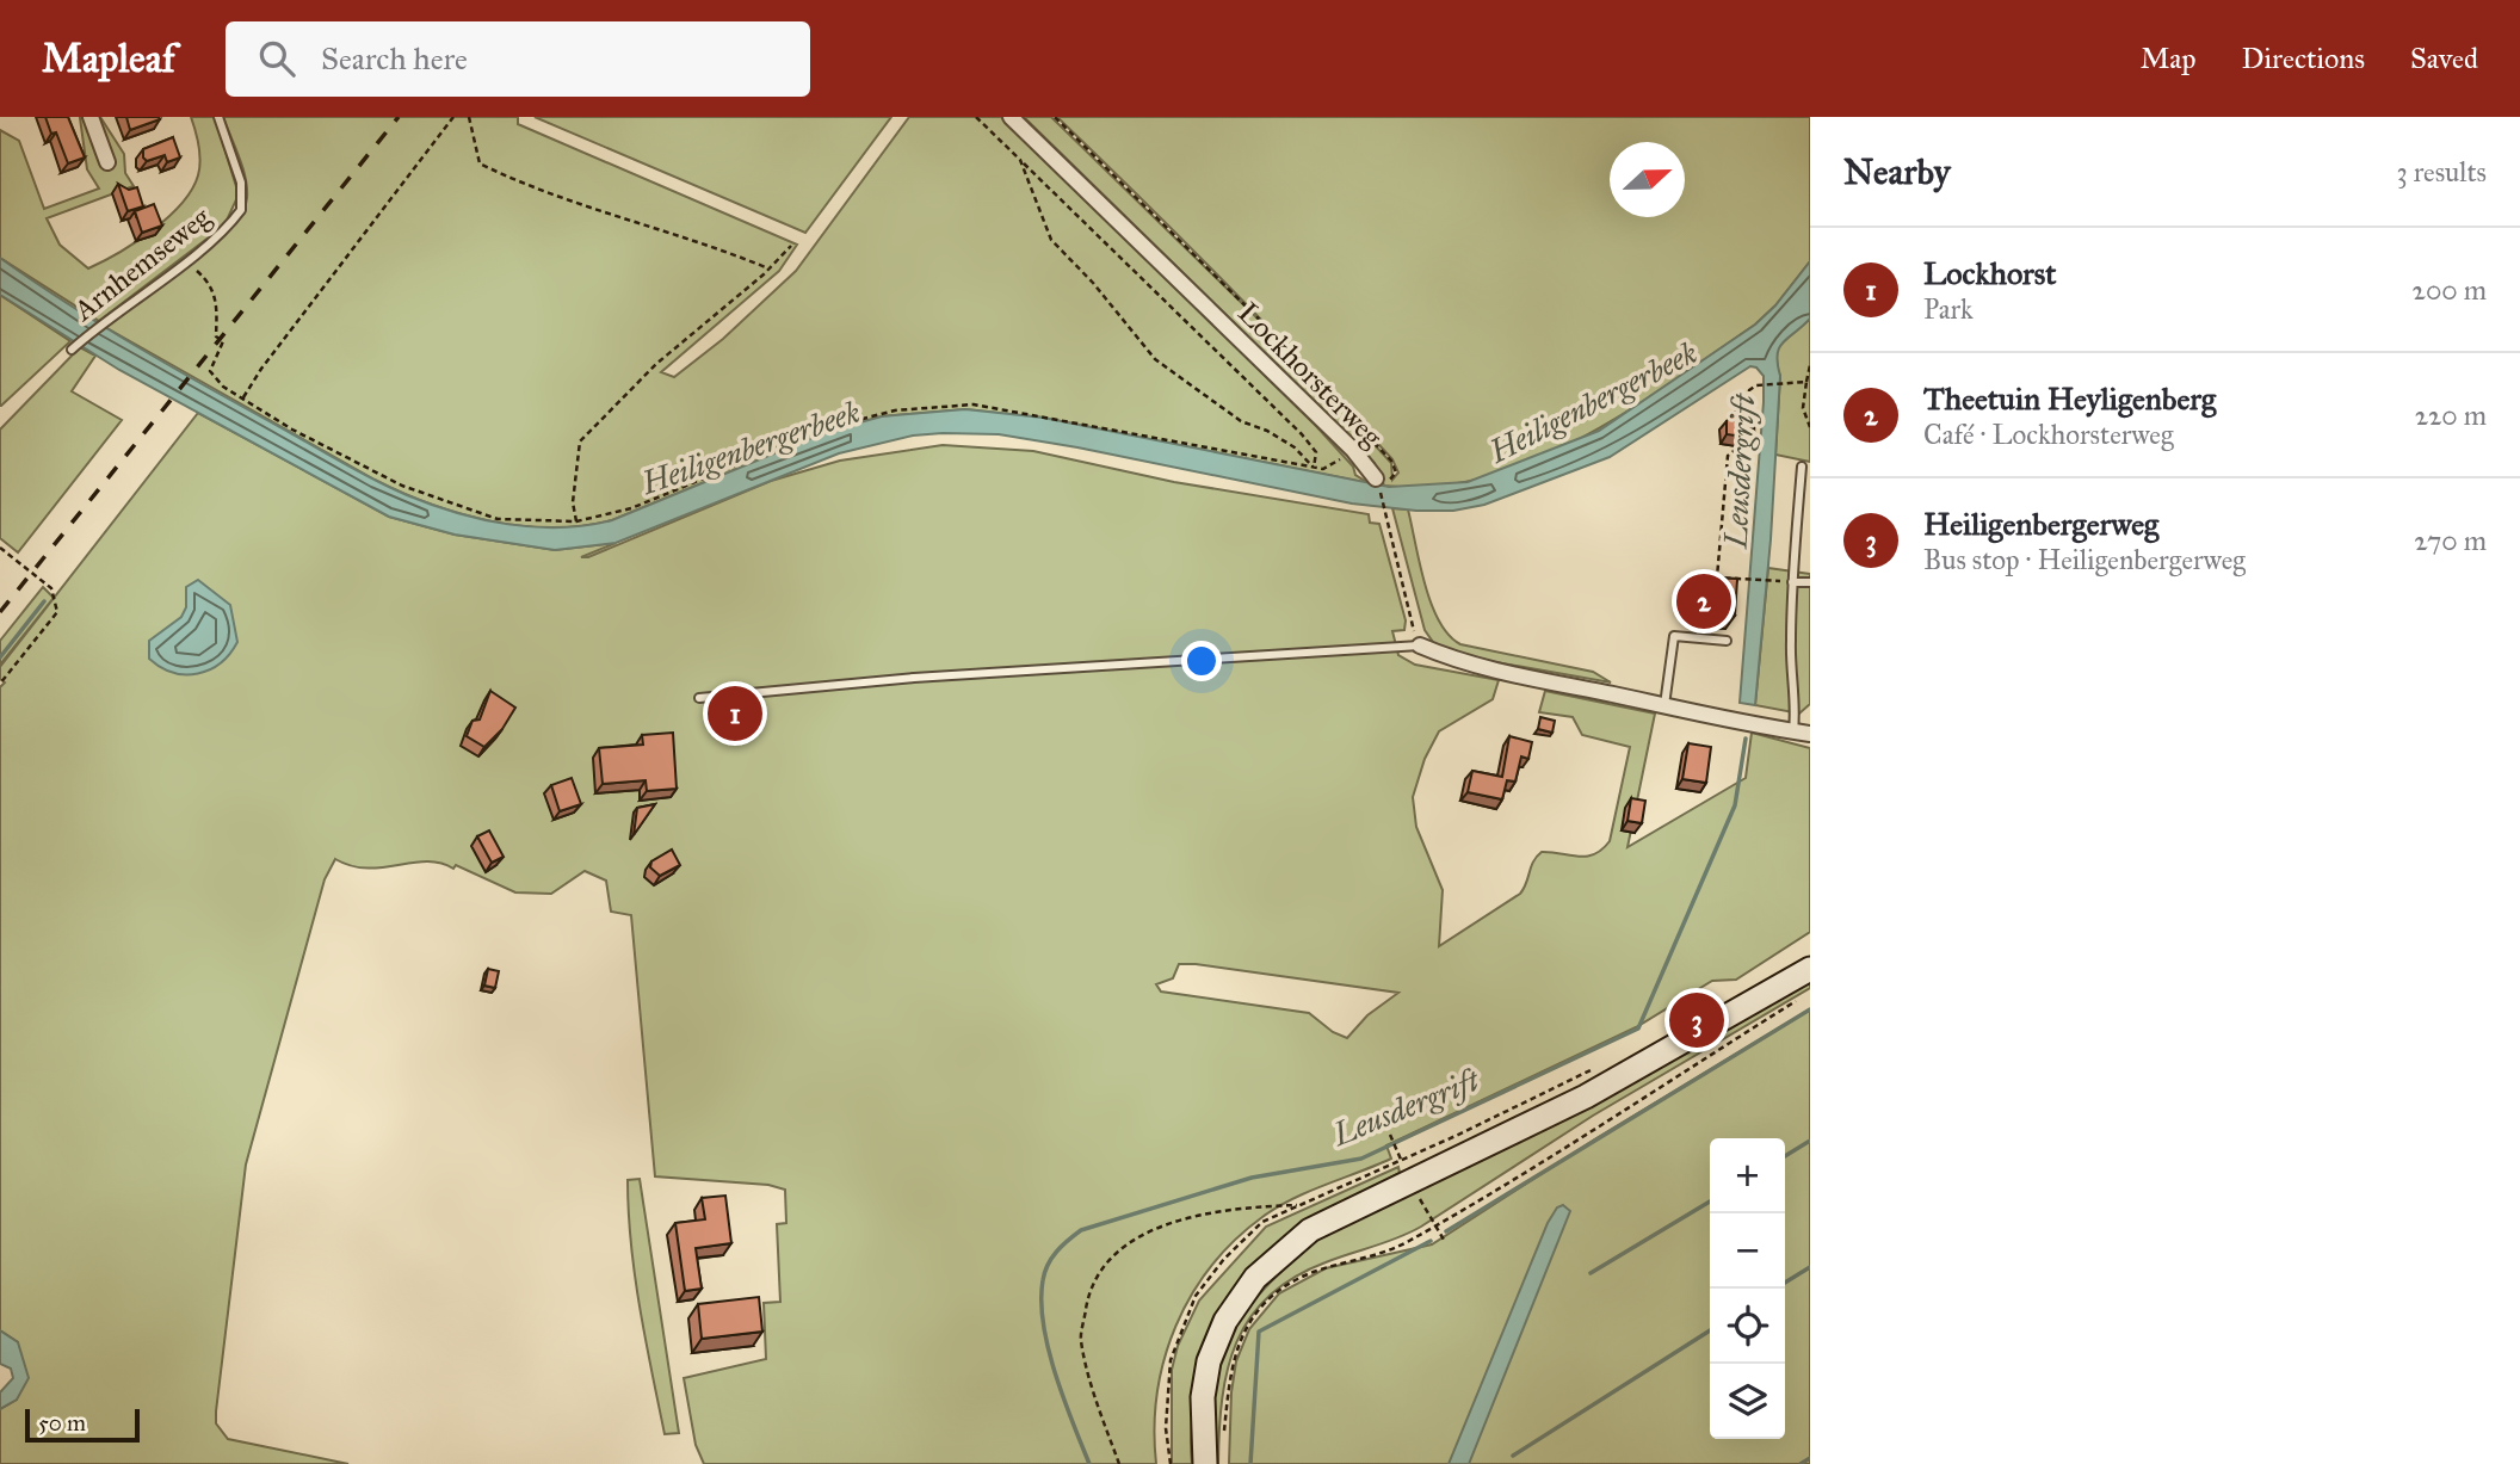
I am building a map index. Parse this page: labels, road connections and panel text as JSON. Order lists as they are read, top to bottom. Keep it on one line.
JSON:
{"streets":{"street":["Lockhorsterweg"],"lane":["Arnhemseweg"]},"water":["Heiligenbergerbeek","Leusdergrift"],"scale_bar":"50 m","north":"right","page":{"header":"Mapleaf","search":"Search here","nav":["Map","Directions","Saved"],"heading":["Nearby","3 results"],"list":[{"mark":"1","name":"Lockhorst","note":"Park","value":"200 m"},{"mark":"2","name":"Theetuin Heyligenberg","note":"Café · Lockhorsterweg","value":"220 m"},{"mark":"3","name":"Heiligenbergerweg","note":"Bus stop · Heiligenbergerweg","value":"270 m"}],"pins":["2","1","3"],"map_buttons":["+","−"],"scale":"50 m"}}
